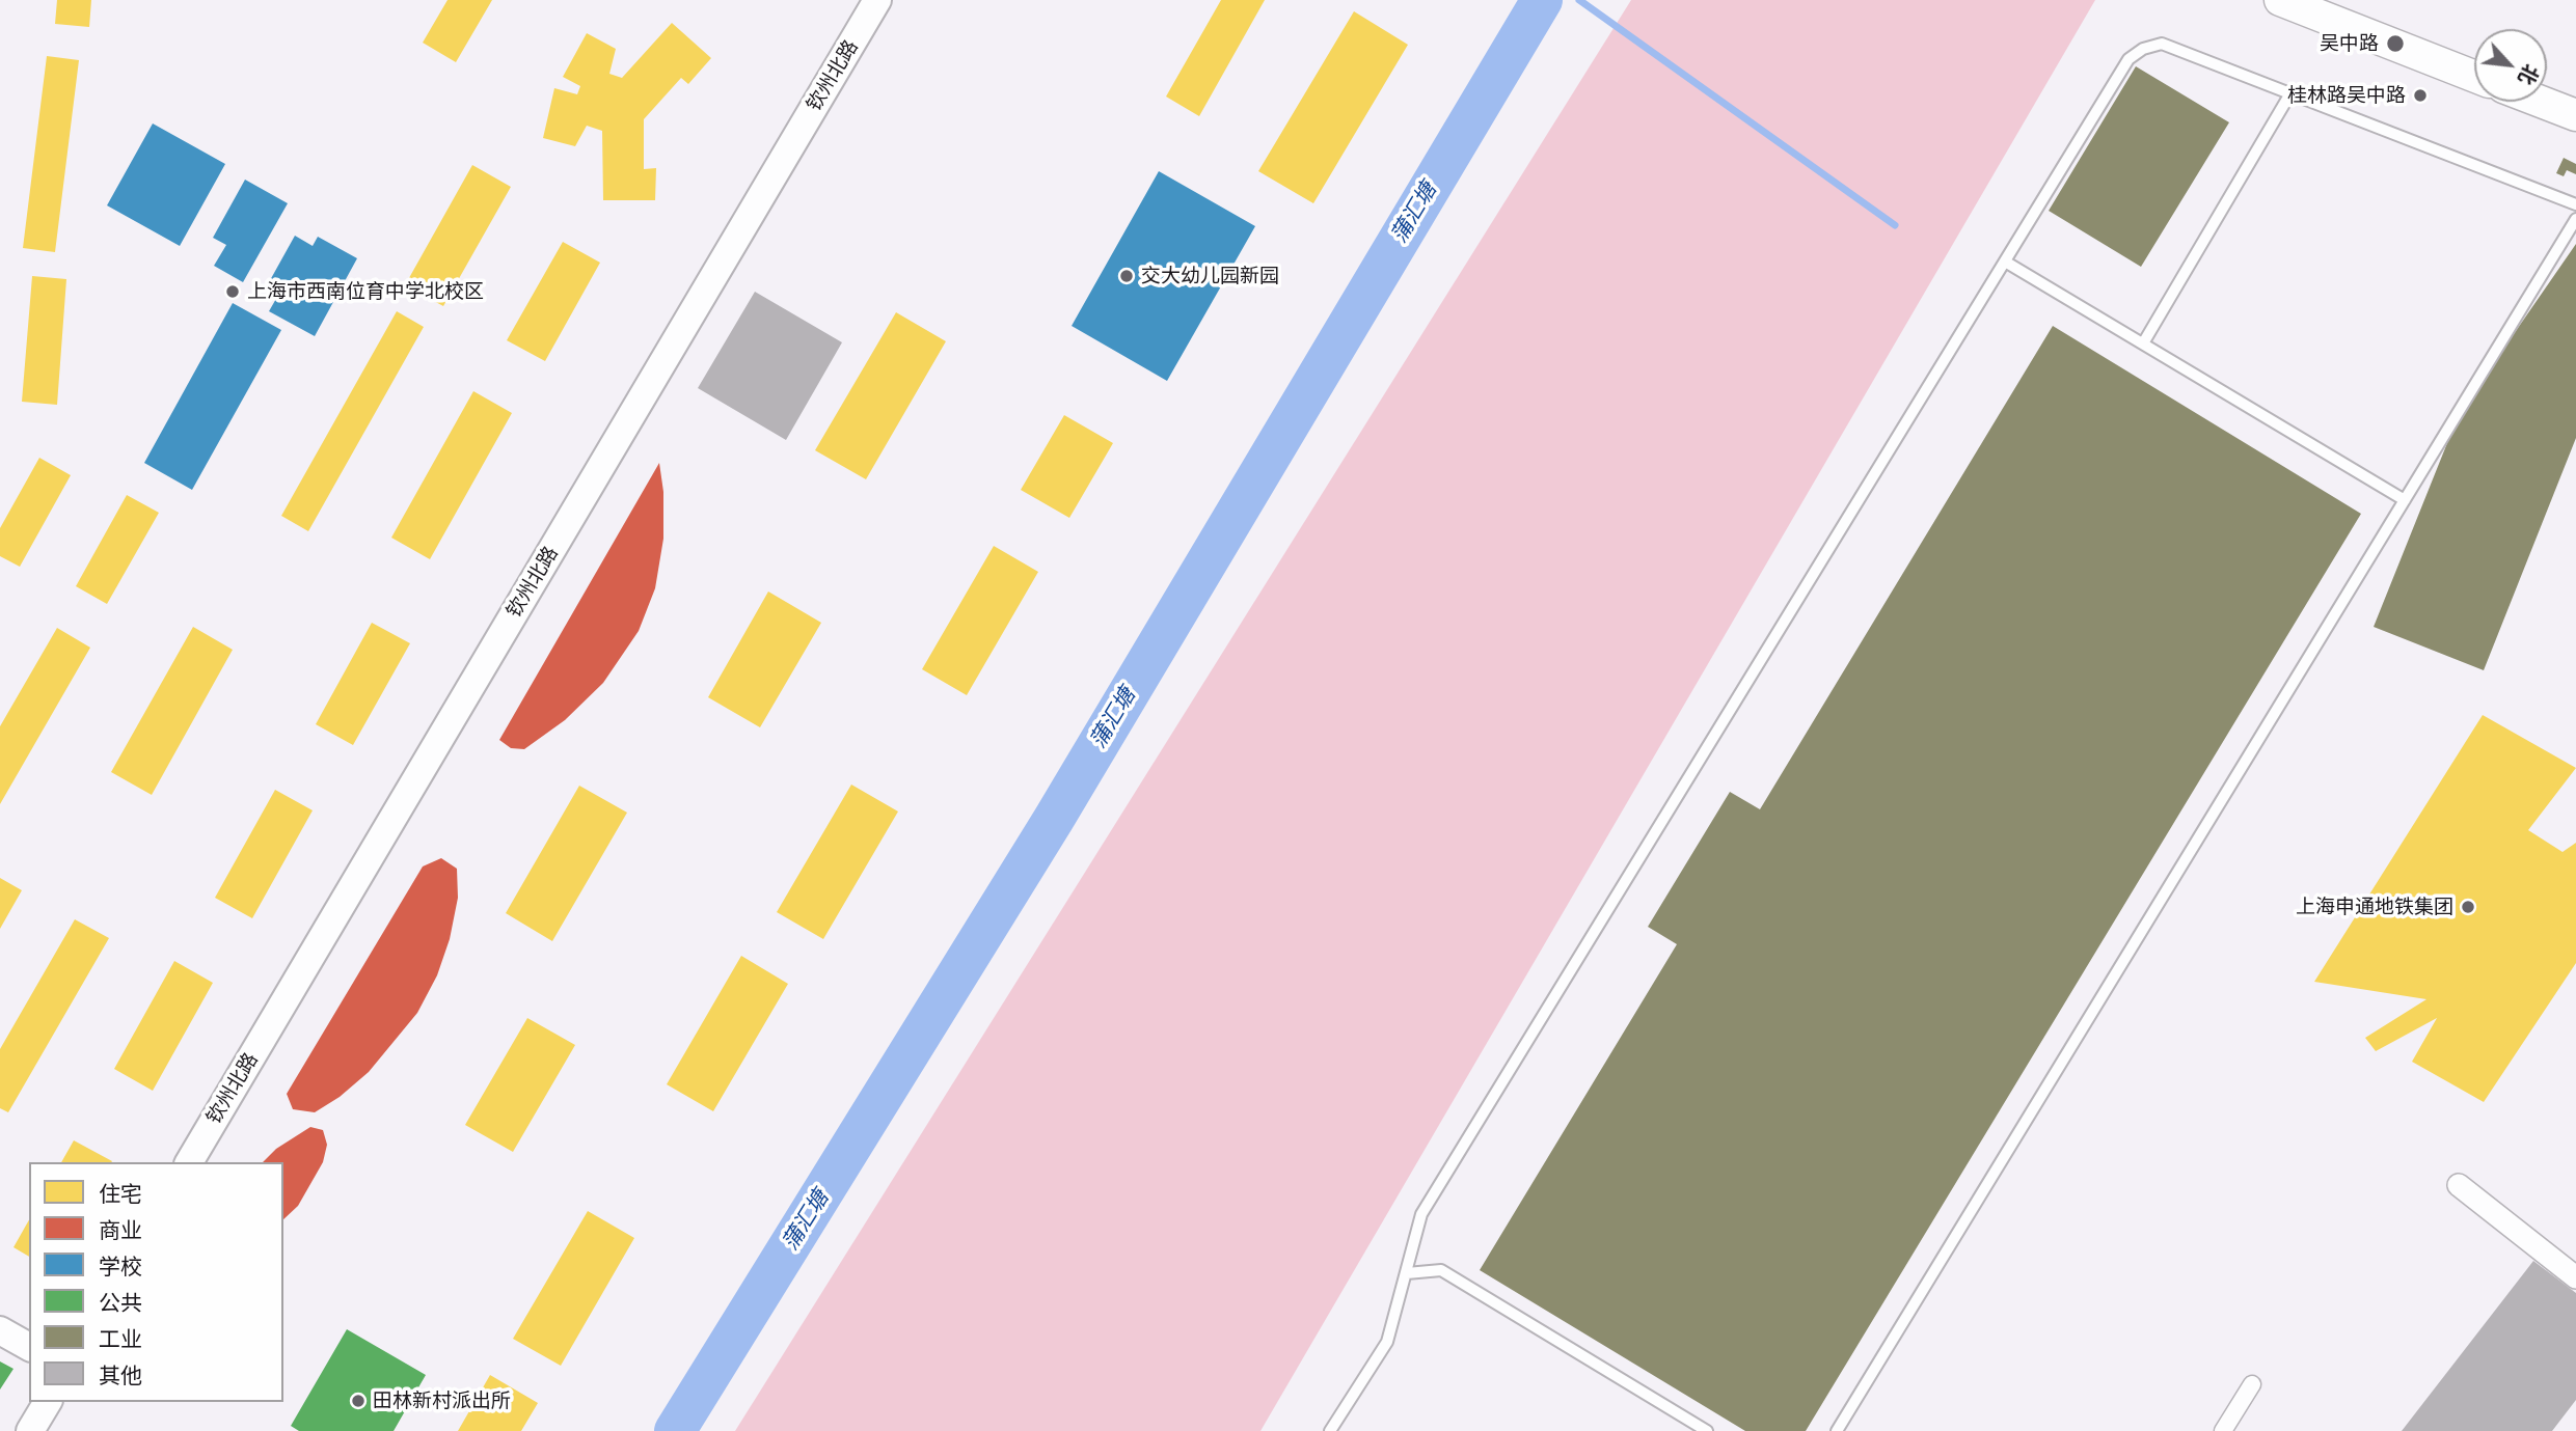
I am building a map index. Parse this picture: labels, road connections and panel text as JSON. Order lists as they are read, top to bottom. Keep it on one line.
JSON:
{"streets":{"street":["钦州北路"]},"water":["蒲汇塘"],"places":["吴中路","桂林路吴中路","交大幼儿园新园","上海市西南位育中学北校区","上海申通地铁集团","田林新村派出所"],"legend":["住宅","商业","学校","公共","工业","其他"],"north":"bottom right"}
